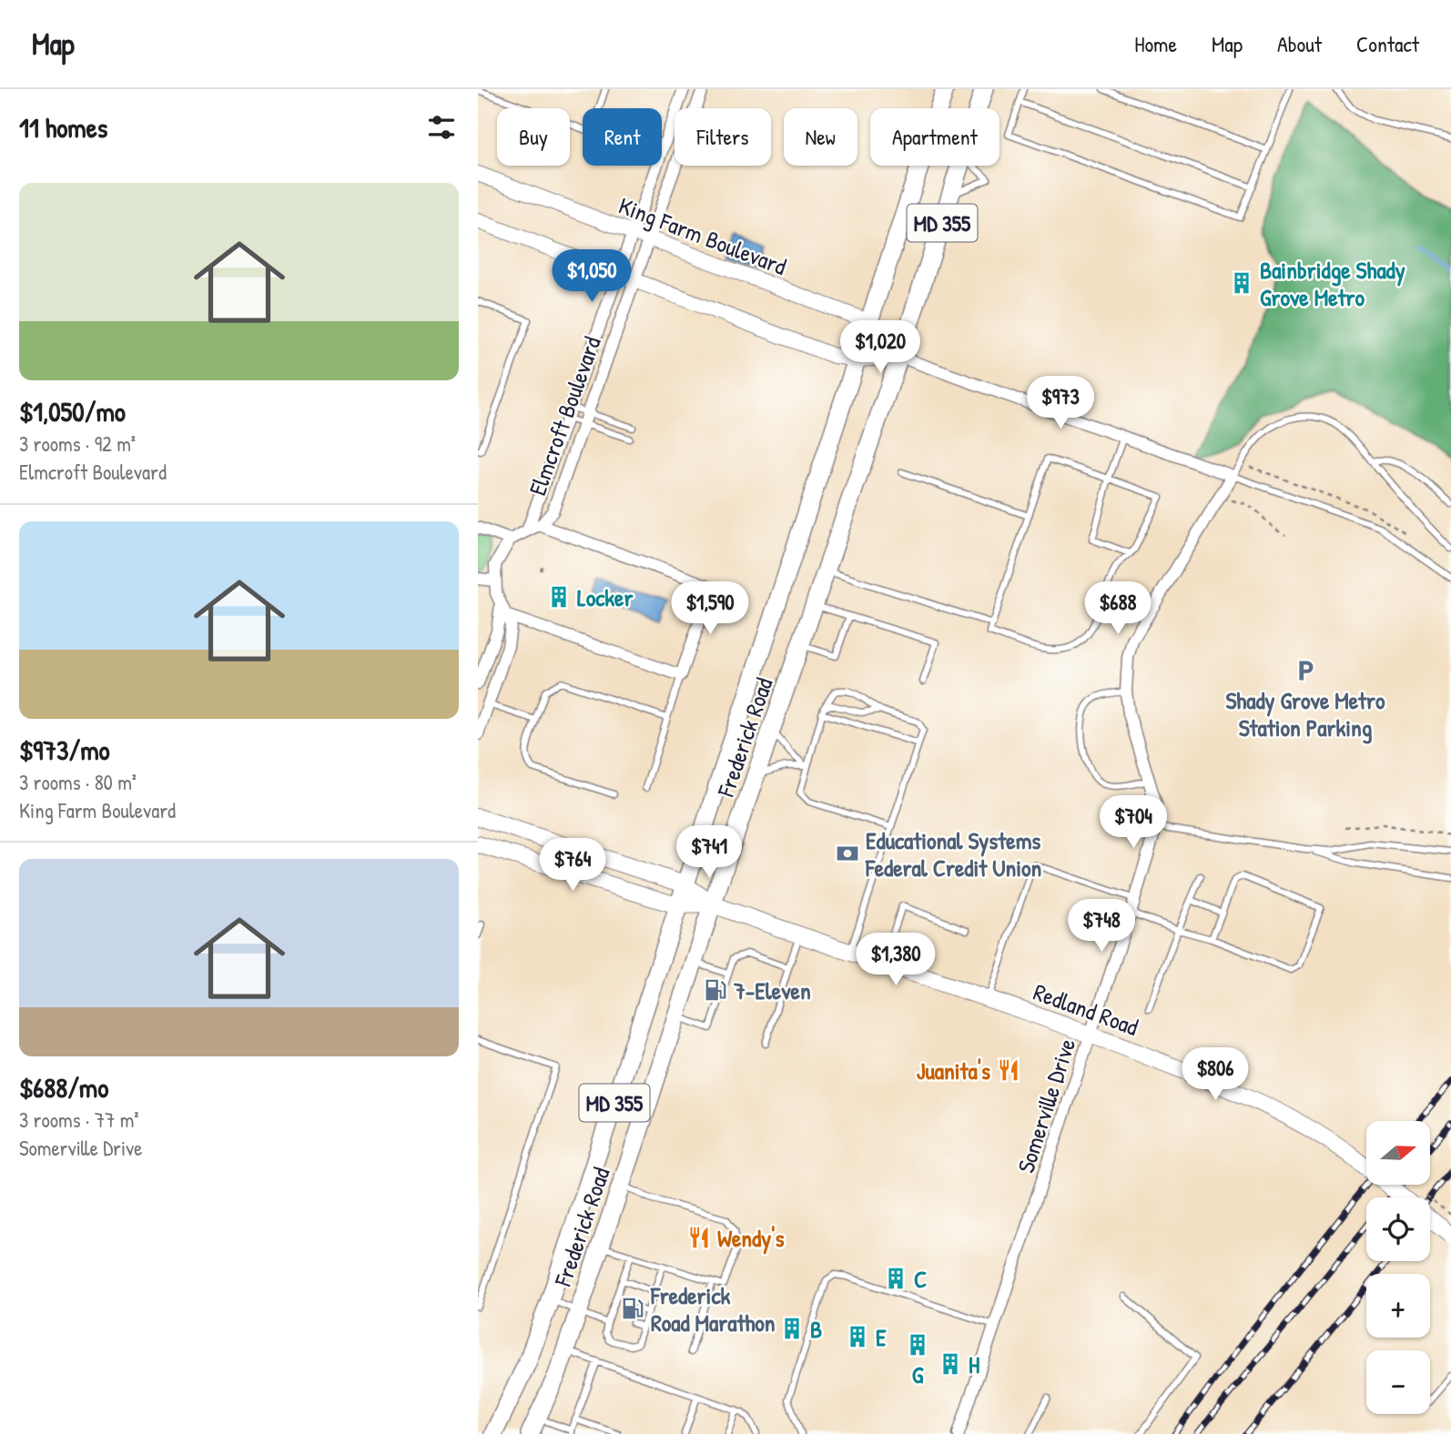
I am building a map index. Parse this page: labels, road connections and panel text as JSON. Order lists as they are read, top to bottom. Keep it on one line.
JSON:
{"streets":{"main road":["MD 355","Frederick Road","Redland Road"],"street":["King Farm Boulevard","Elmcroft Boulevard","Somerville Drive"]},"crossings":[["King Farm Boulevard","Elmcroft Boulevard"],["King Farm Boulevard","Frederick Road"],["Frederick Road","Redland Road"],["Redland Road","Somerville Drive"]],"places":{"building":["Bainbridge Shady Grove Metro","Locker","C","B","E","G","H"],"parking":["Shady Grove Metro Station Parking"],"bank":["Educational Systems Federal Credit Union"],"fuel station":["7-Eleven","Frederick Road Marathon"],"restaurant":["Juanita's","Wendy's"]},"north":"right","page":{"header":"Map","nav":["Home","Map","About","Contact"],"heading":"11 homes","chip":["Buy","Rent","Filters","New","Apartment"],"list":[{"name":"$1,050/mo","note":"3 rooms · 92 m² · Elmcroft Boulevard"},{"name":"$973/mo","note":"3 rooms · 80 m² · King Farm Boulevard"},{"name":"$688/mo","note":"3 rooms · 77 m² · Somerville Drive"}],"price":["$1,050","$1,020","$973","$1,590","$688","$704","$741","$764","$748","$1,380","$806"],"map_buttons":["+","−"]}}
